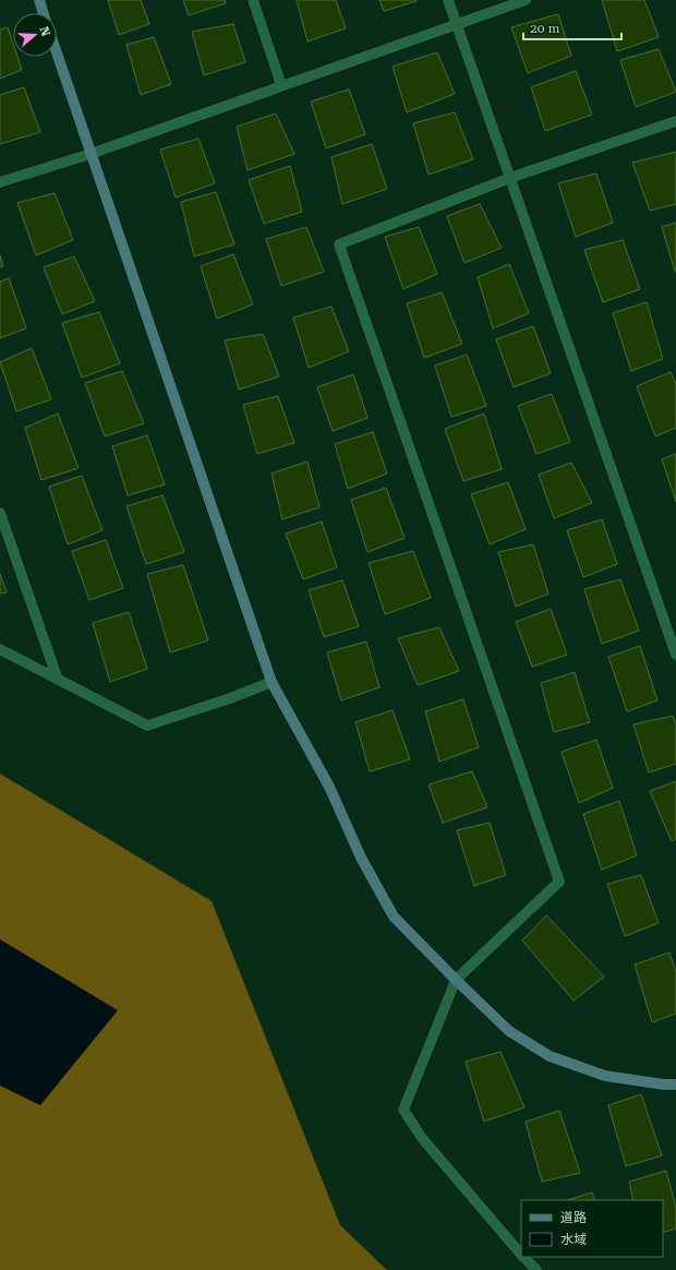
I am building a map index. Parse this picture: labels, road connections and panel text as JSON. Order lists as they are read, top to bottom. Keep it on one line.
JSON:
{"legend":["道路","水域"],"scale_bar":"20 m","north":"right"}
